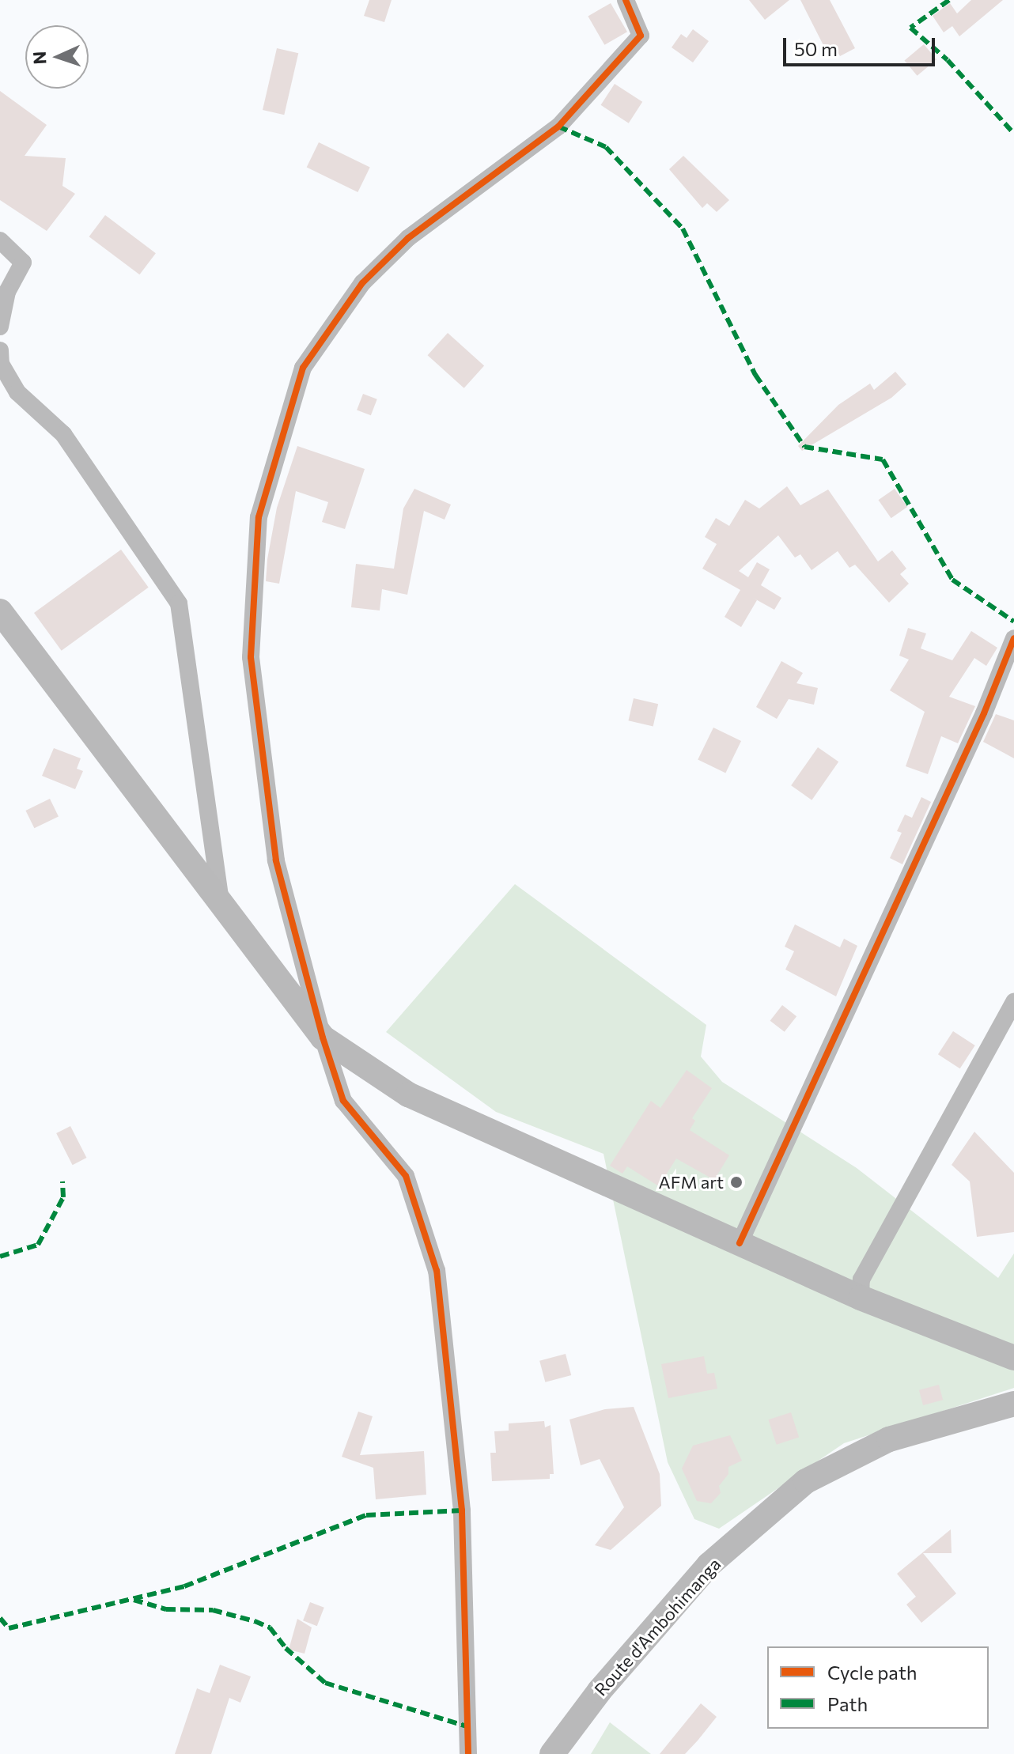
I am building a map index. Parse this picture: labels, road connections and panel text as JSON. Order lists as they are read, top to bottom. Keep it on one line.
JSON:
{"streets":{"main road":["Route d'Ambohimanga"]},"places":["AFM art"],"legend":["Cycle path","Path"],"scale_bar":"50 m","north":"left"}
